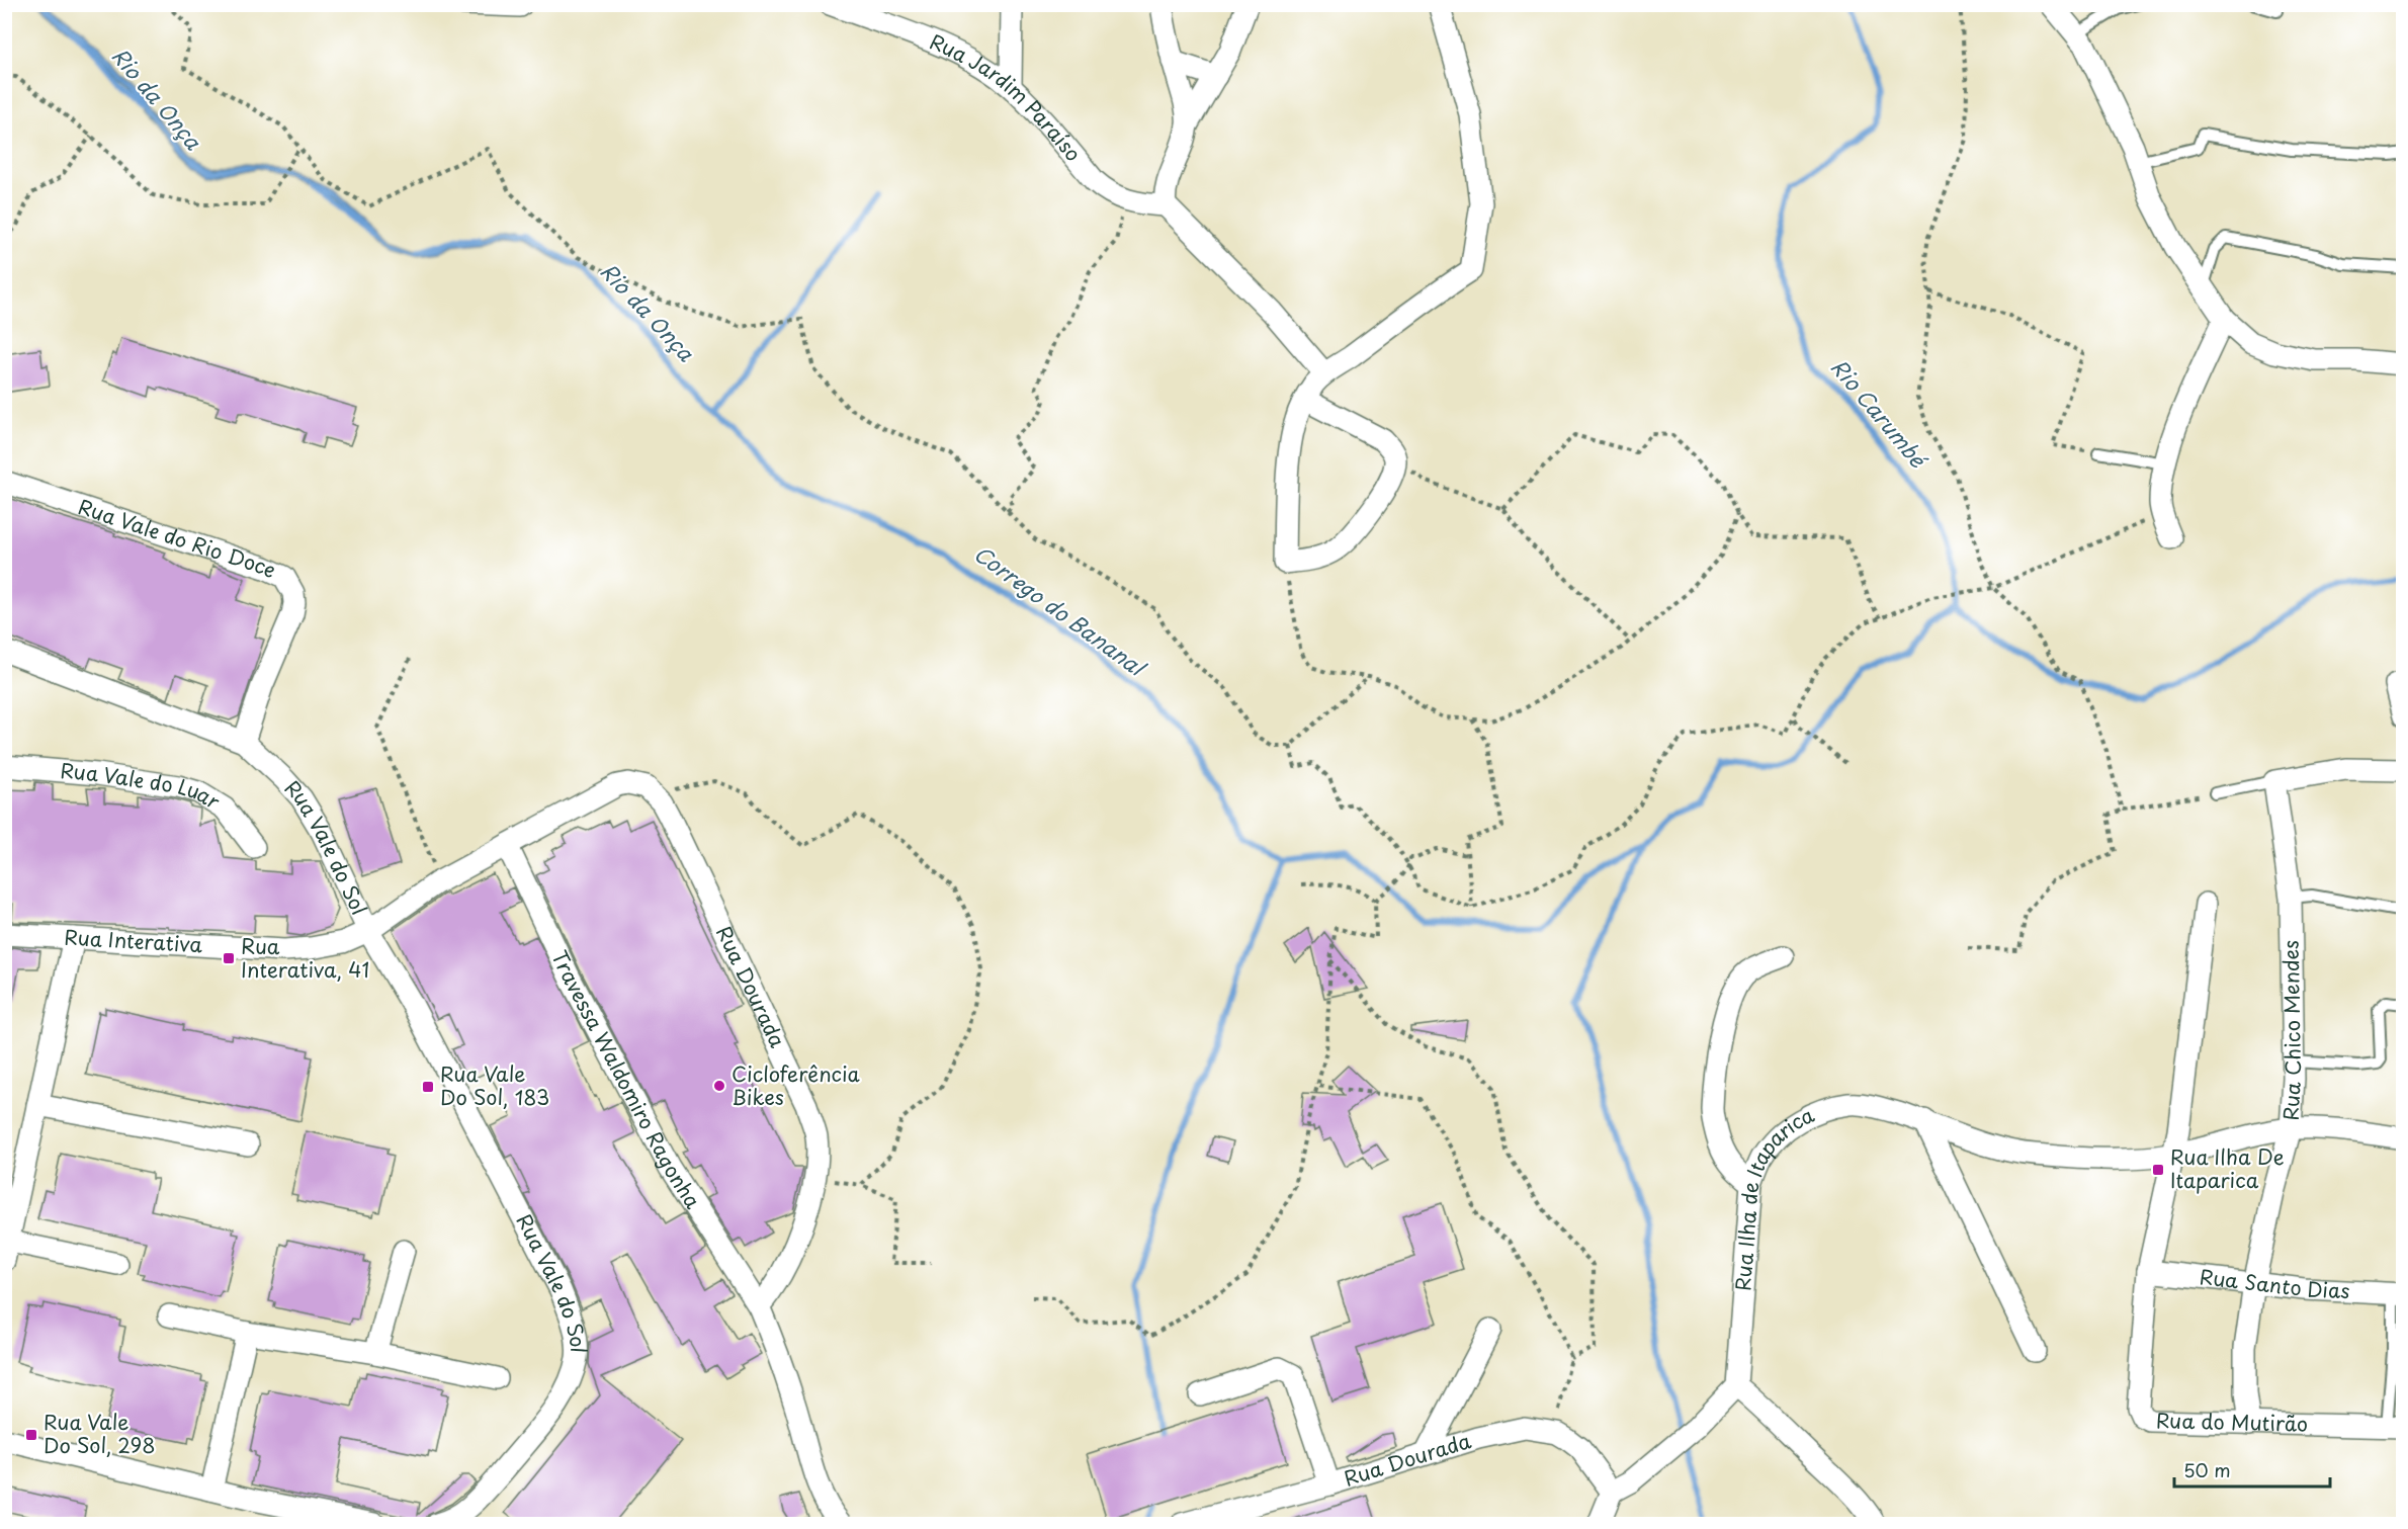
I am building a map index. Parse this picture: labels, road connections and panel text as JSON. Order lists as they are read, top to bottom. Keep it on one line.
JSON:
{"streets":{"street":["Rua Jardim Paraíso","Rua Vale do Rio Doce","Rua Vale do Luar","Rua Vale do Sol","Rua Interativa","Rua Dourada","Rua Chico Mendes","Travessa Waldomiro Ragonha","Rua Ilha de Itaparica","Rua Santo Dias","Rua do Mutirão"]},"crossings":[["Rua Vale do Rio Doce","Rua Vale do Sol"],["Rua Vale do Sol","Rua Interativa"],["Rua Dourada","Travessa Waldomiro Ragonha"],["Rua Chico Mendes","Rua Ilha de Itaparica"],["Rua Chico Mendes","Rua Santo Dias"],["Rua Chico Mendes","Rua do Mutirão"],["Rua Ilha de Itaparica","Rua do Mutirão"],["Rua Santo Dias","Rua do Mutirão"]],"water":["Rio da Onça","Rio Carumbé","Corrego do Bananal"],"places":{"transit":["Rua Interativa, 41","Rua Vale Do Sol, 183","Rua Ilha De Itaparica","Rua Vale Do Sol, 298"],"other":["Cicloferência Bikes"]},"scale_bar":"50 m"}
